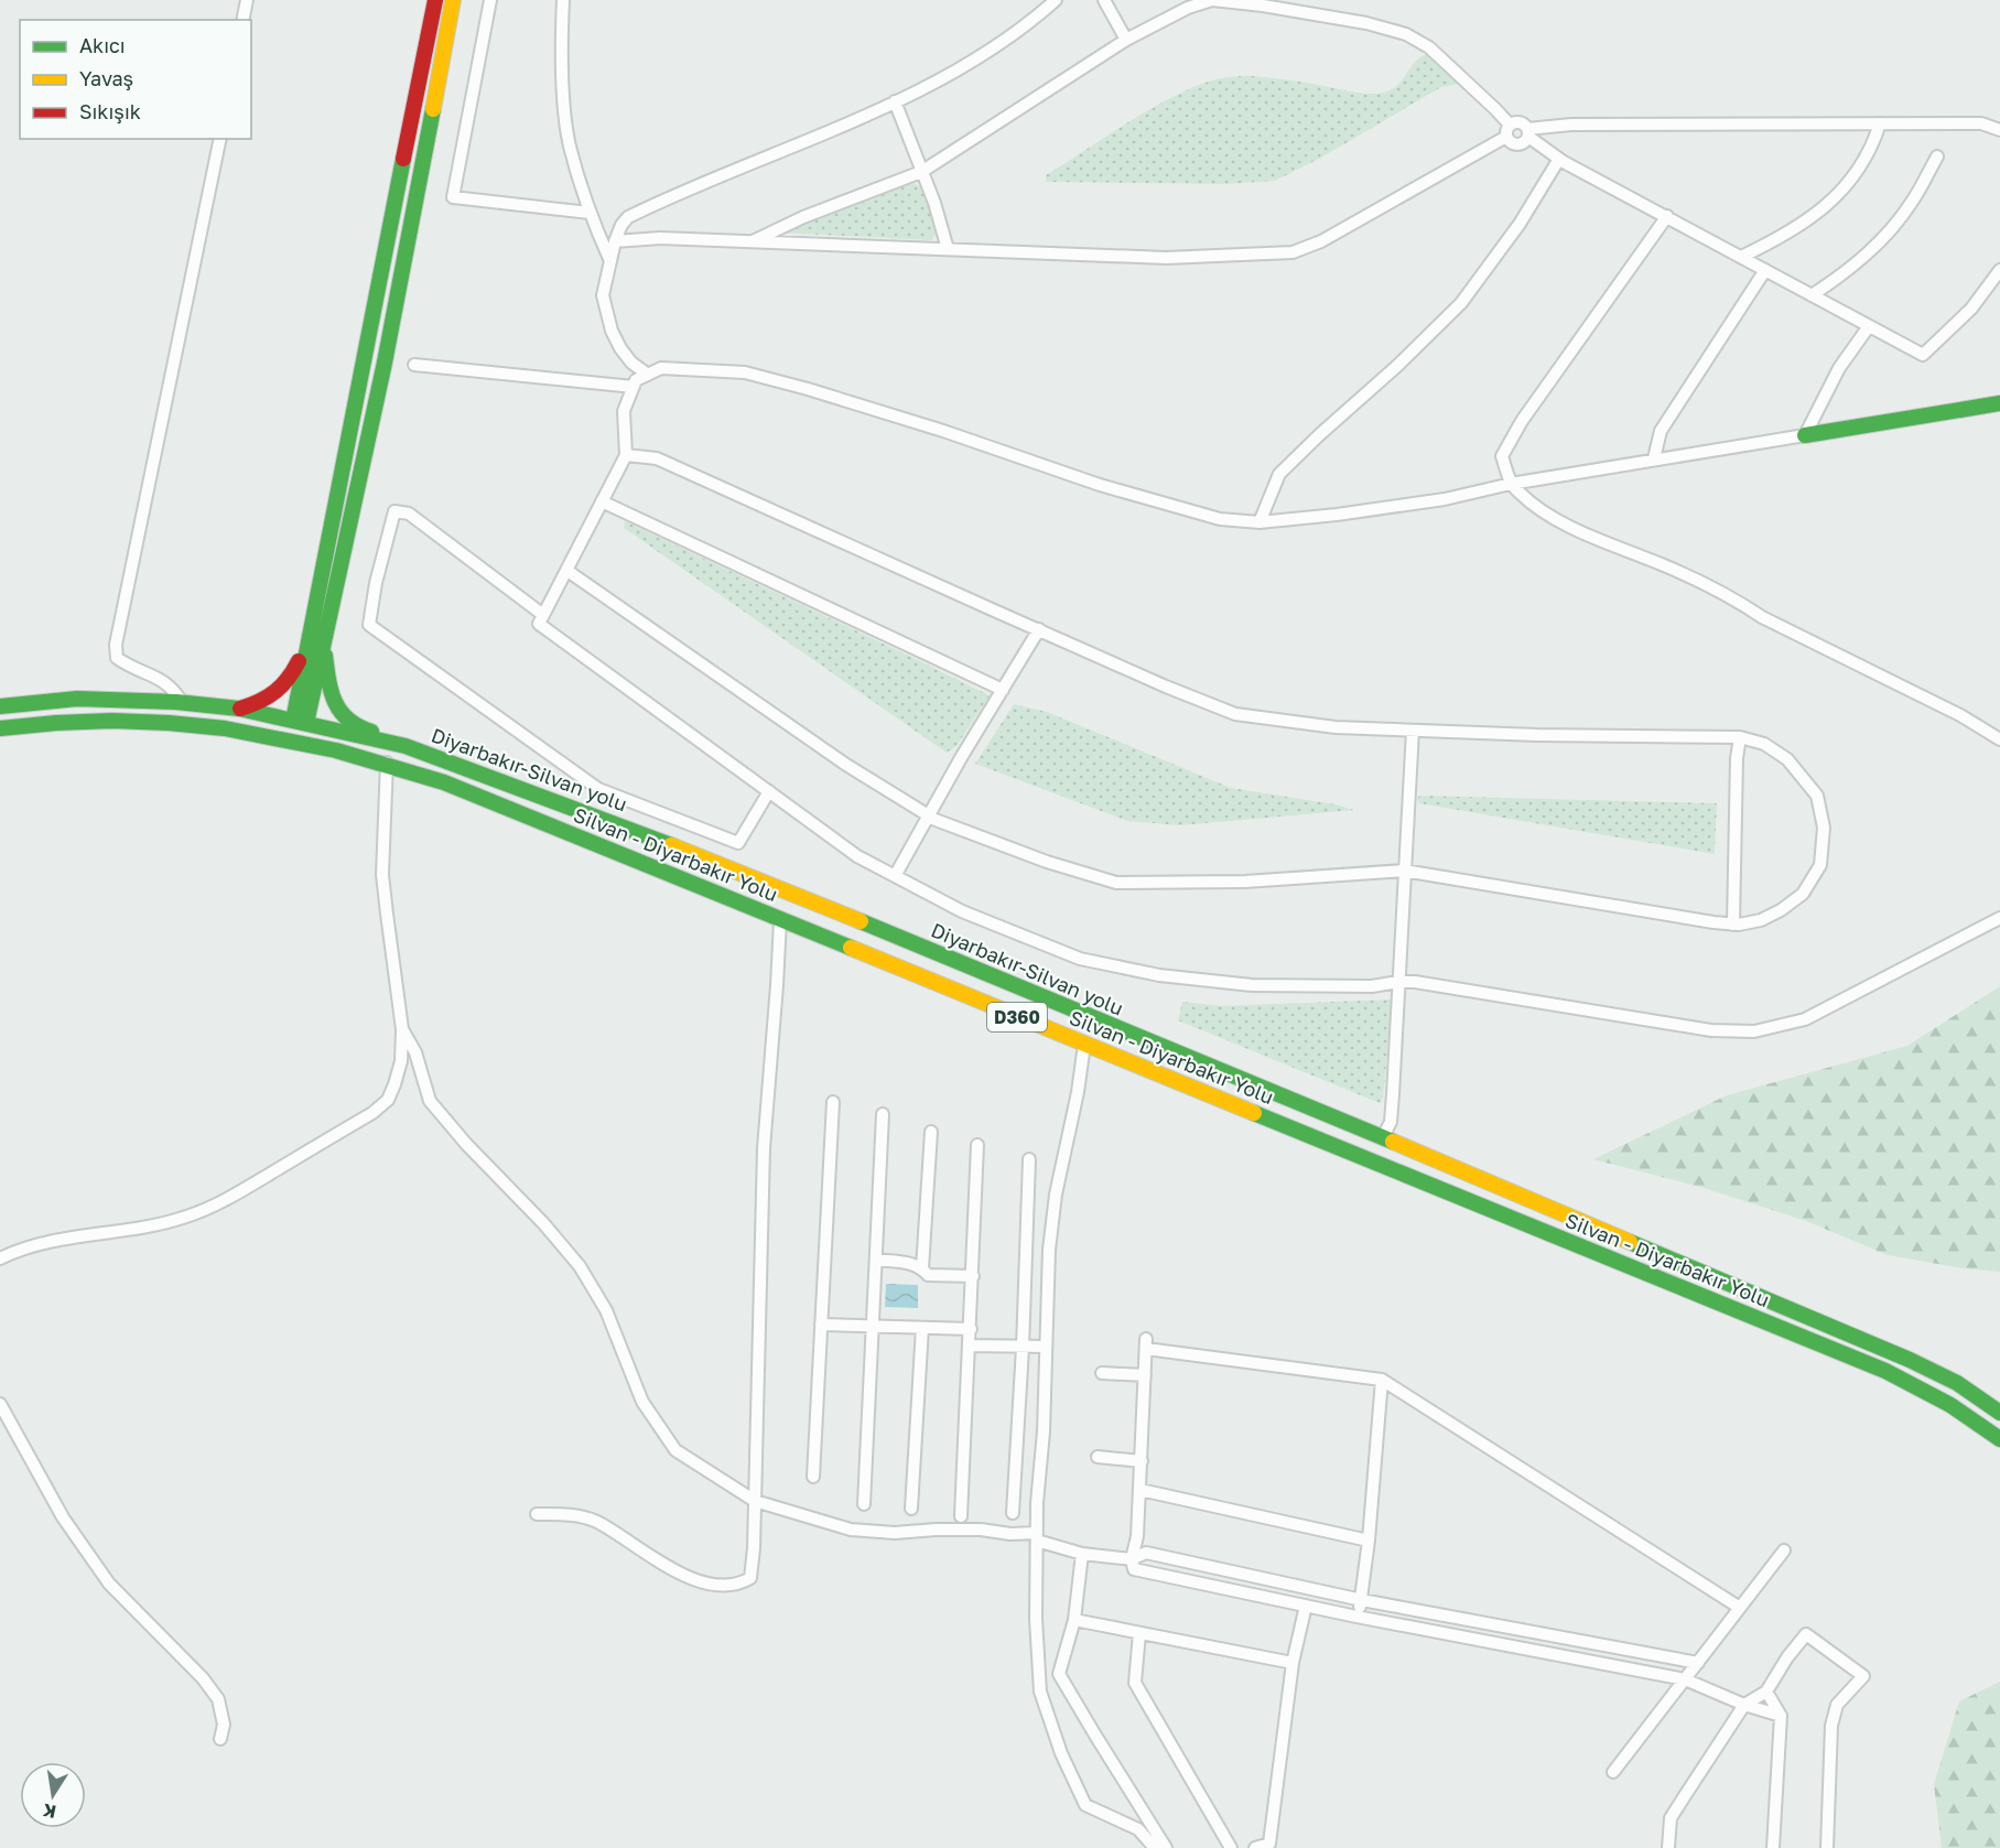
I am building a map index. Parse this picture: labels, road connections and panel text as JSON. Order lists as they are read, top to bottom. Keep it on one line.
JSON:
{"streets":{"main road":["Diyarbakır-Silvan yolu","Silvan - Diyarbakır Yolu","D360"]},"legend":["Akıcı","Yavaş","Sıkışık"],"north":"bottom"}
